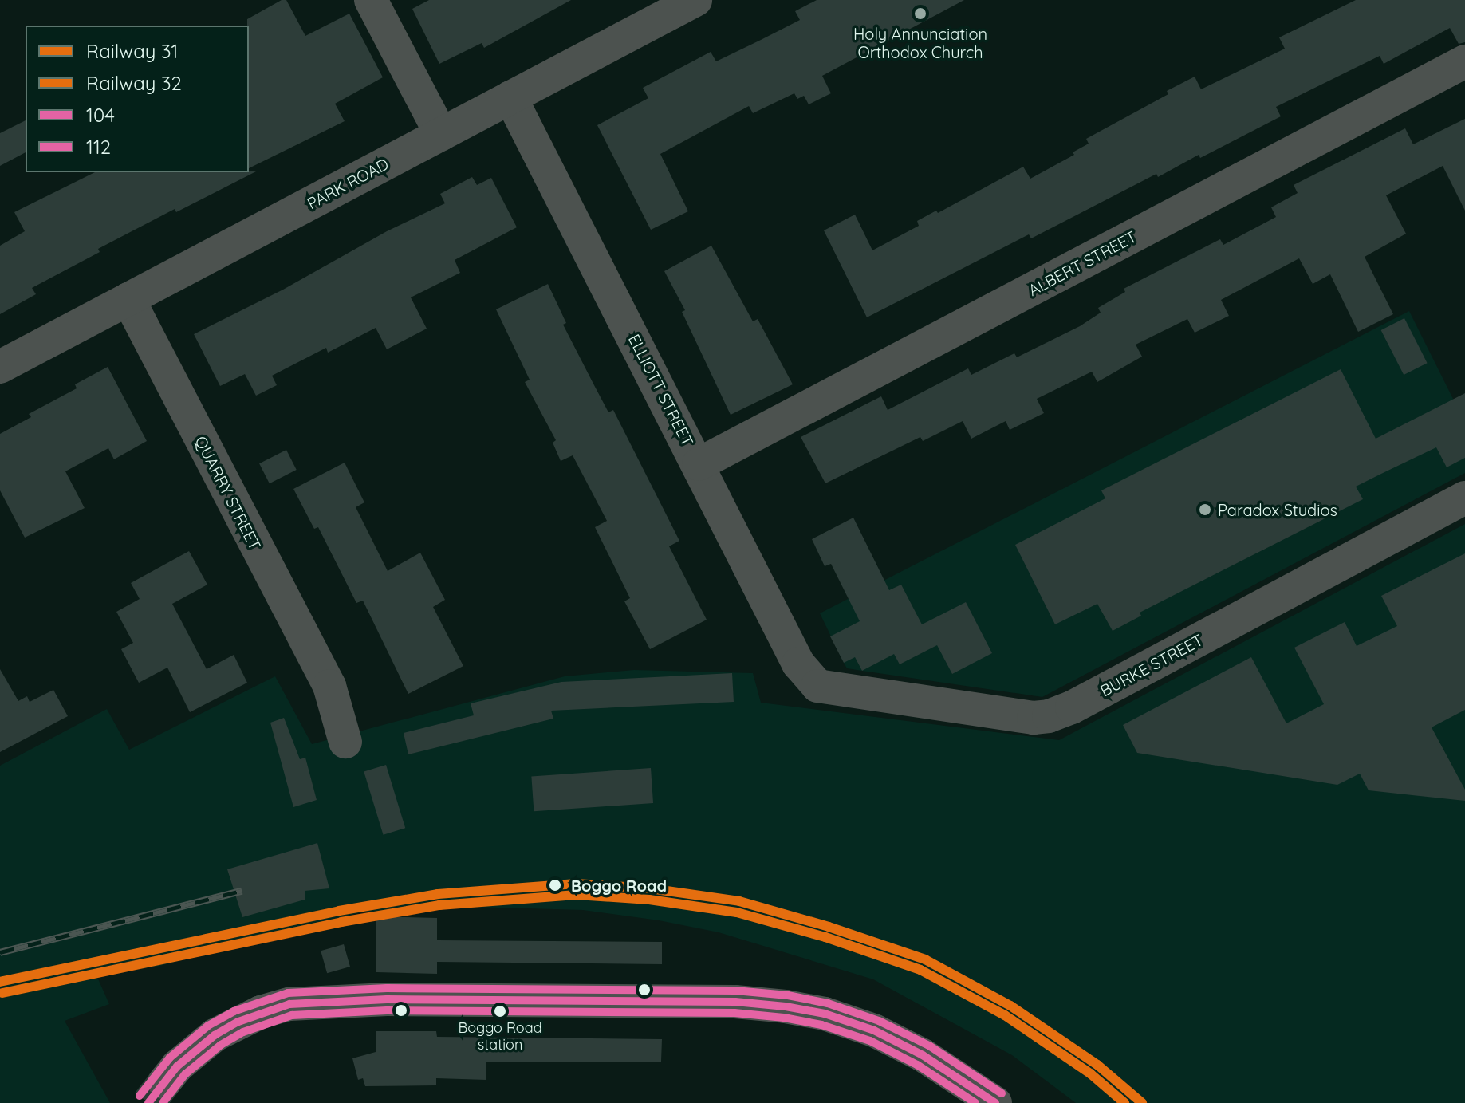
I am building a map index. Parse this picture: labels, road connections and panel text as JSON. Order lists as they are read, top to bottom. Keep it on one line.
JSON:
{"streets":{"street":["PARK ROAD","ALBERT STREET","ELLIOTT STREET","QUARRY STREET","BURKE STREET"]},"crossings":[["PARK ROAD","ELLIOTT STREET"],["PARK ROAD","QUARRY STREET"],["ALBERT STREET","ELLIOTT STREET"],["ELLIOTT STREET","BURKE STREET"]],"places":["Holy Annunciation Orthodox Church","Paradox Studios","Boggo Road","Boggo Road station"],"lines":["rail line 31","rail line 32","transit line 104","transit line 112"],"legend":["Railway 31","Railway 32","104","112"]}
